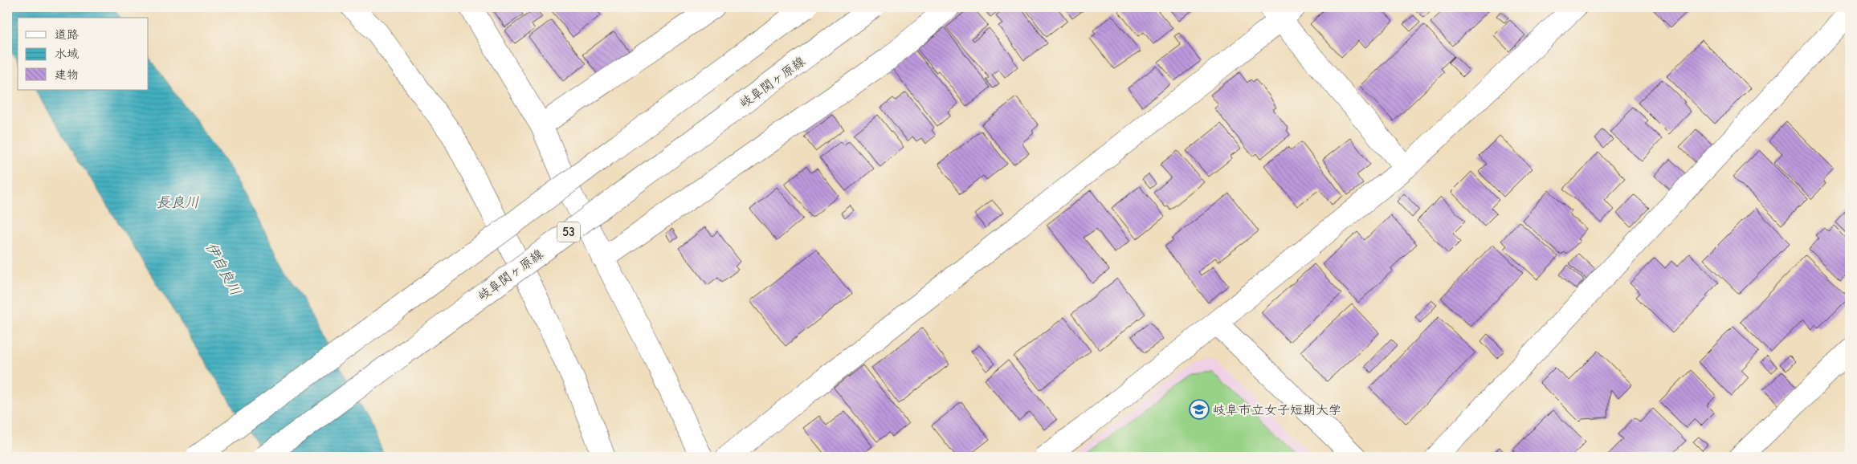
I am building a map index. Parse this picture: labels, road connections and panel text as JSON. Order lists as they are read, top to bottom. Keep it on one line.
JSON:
{"streets":{"street":["岐阜関ヶ原線","53"]},"water":["長良川","伊自良川"],"places":{"school or university":["岐阜市立女子短期大学"]},"legend":["道路","水域","建物"]}
